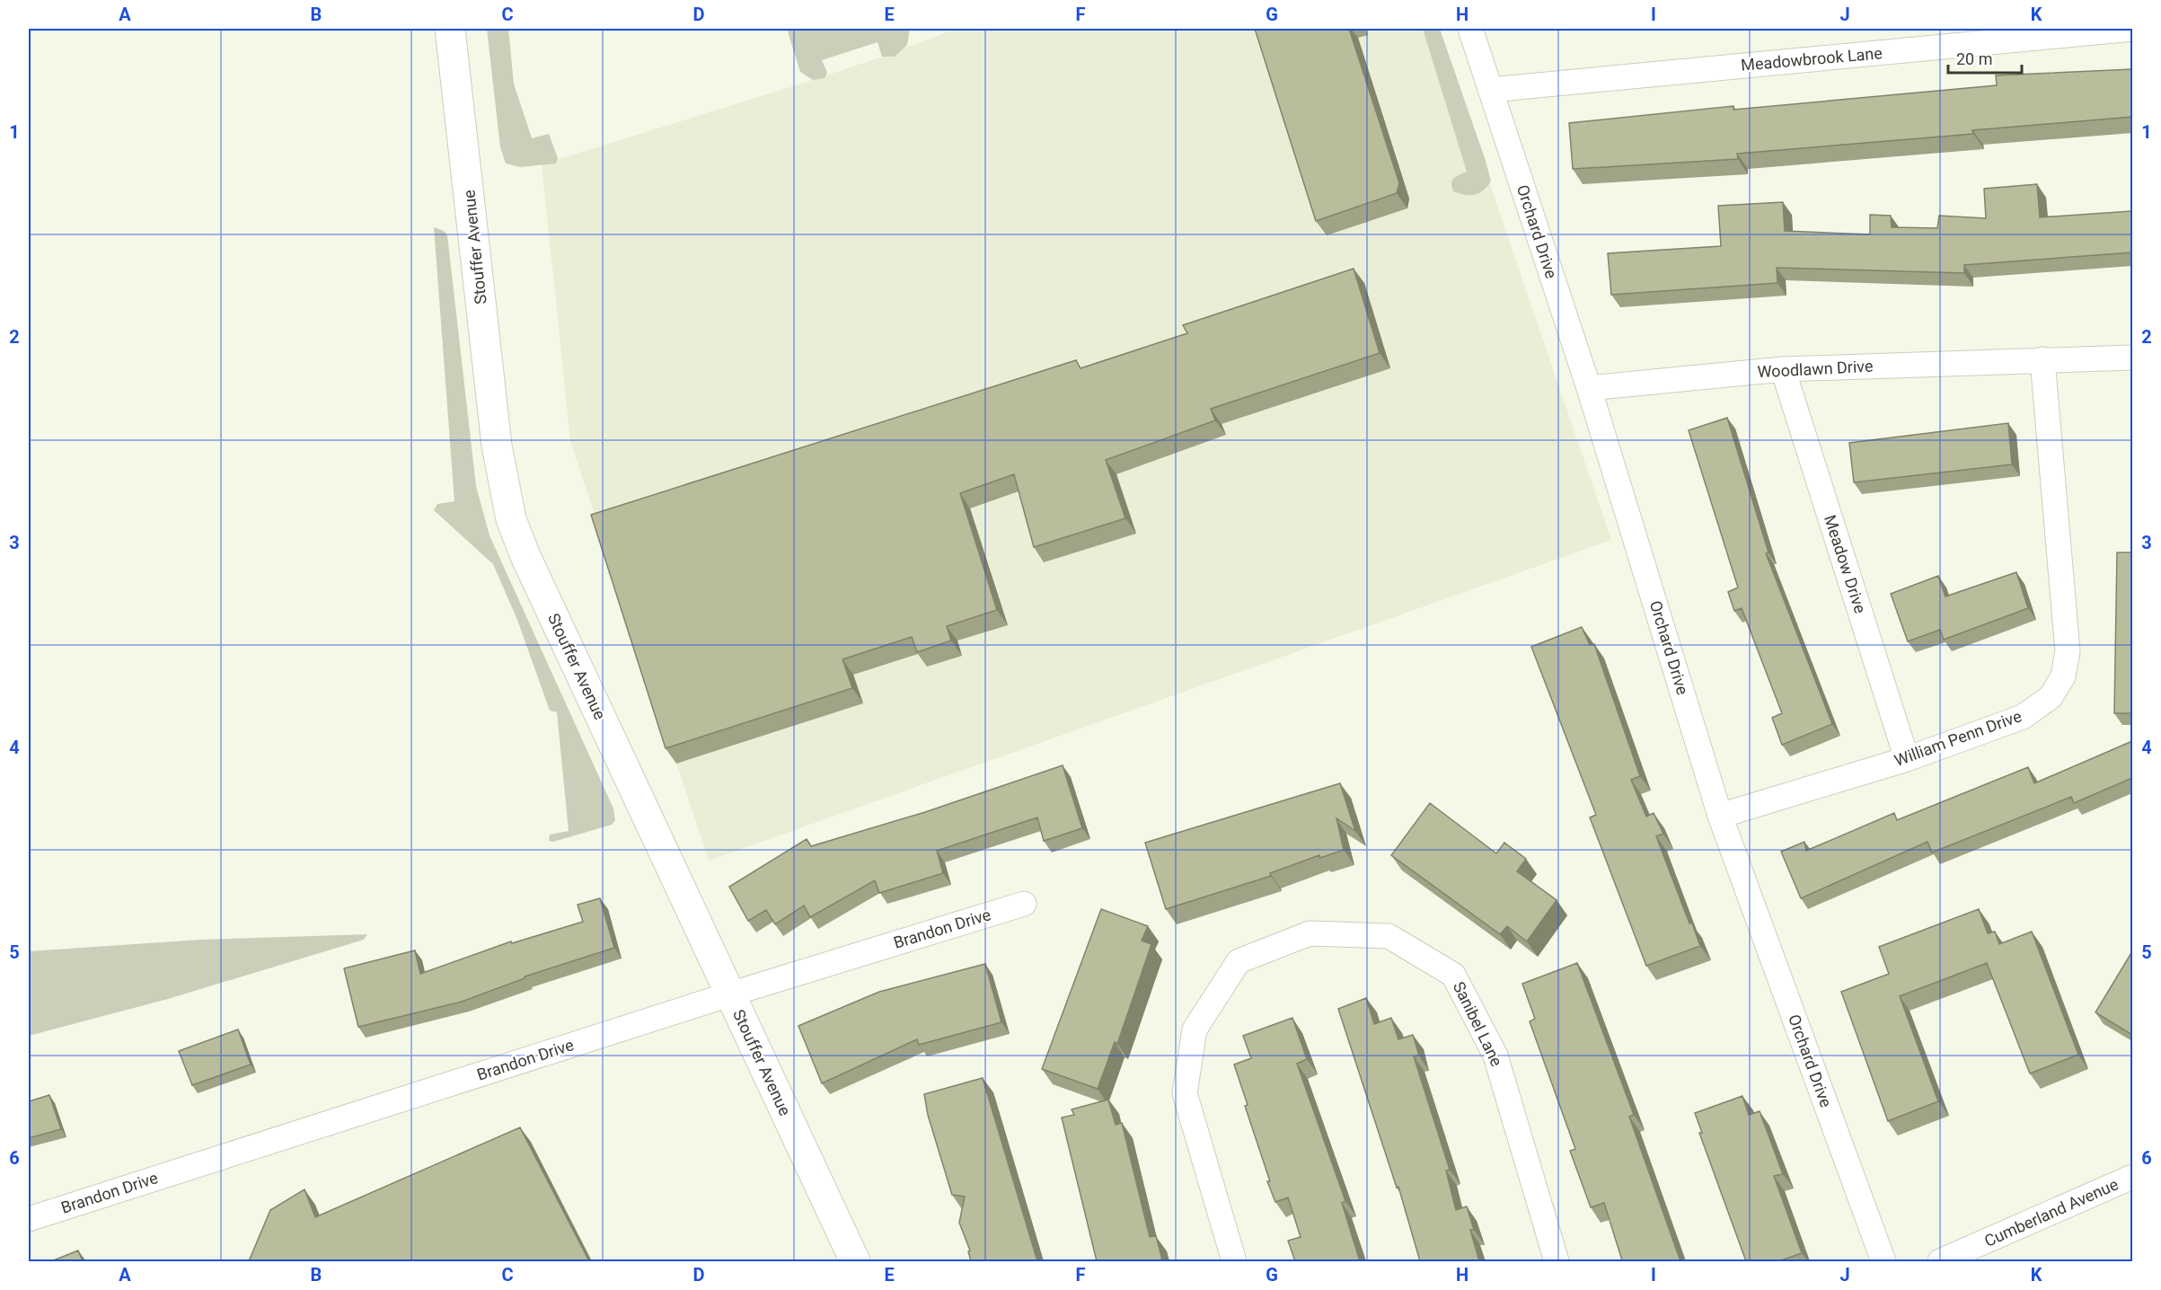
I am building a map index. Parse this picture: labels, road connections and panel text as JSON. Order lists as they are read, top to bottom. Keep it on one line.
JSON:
{"streets":{"street":["Meadowbrook Lane","Orchard Drive","Stouffer Avenue","Woodlawn Drive","Meadow Drive","William Penn Drive","Brandon Drive","Sanibel Lane","Cumberland Avenue"]},"crossings":[["Meadowbrook Lane","Orchard Drive"],["Orchard Drive","Woodlawn Drive"],["Orchard Drive","William Penn Drive"],["Stouffer Avenue","Brandon Drive"],["Woodlawn Drive","Meadow Drive"],["Woodlawn Drive","William Penn Drive"],["Meadow Drive","William Penn Drive"]],"scale_bar":"20 m","grid":{"columns":["A","B","C","D","E","F","G","H","I","J","K"],"rows":["1","2","3","4","5","6"]}}
